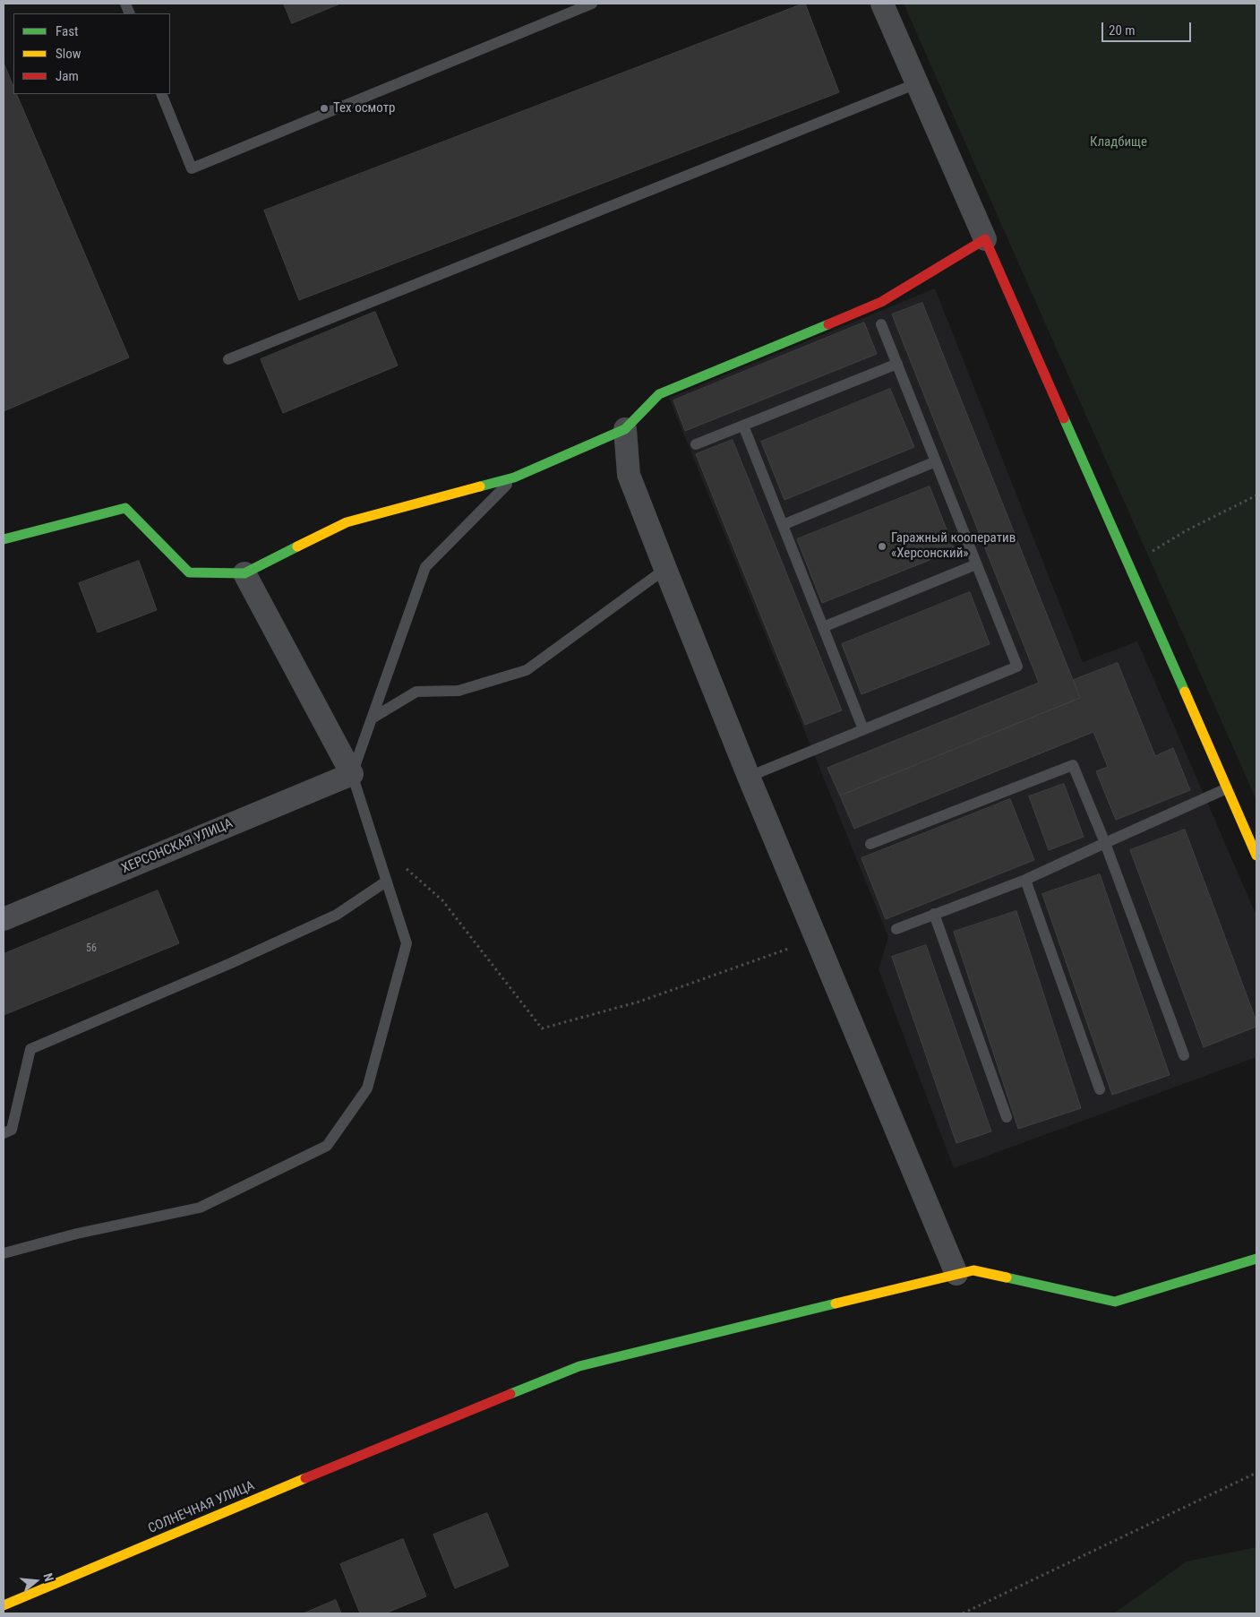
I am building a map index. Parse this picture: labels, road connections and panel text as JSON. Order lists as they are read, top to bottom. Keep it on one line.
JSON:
{"streets":{"street":["ХЕРСОНСКАЯ УЛИЦА","СОЛНЕЧНАЯ УЛИЦА"]},"parks":["Кладбище"],"places":["Тех осмотр","Гаражный кооператив «Херсонский»"],"house_numbers":["56"],"legend":["Fast","Slow","Jam"],"scale_bar":"20 m","north":"right"}
